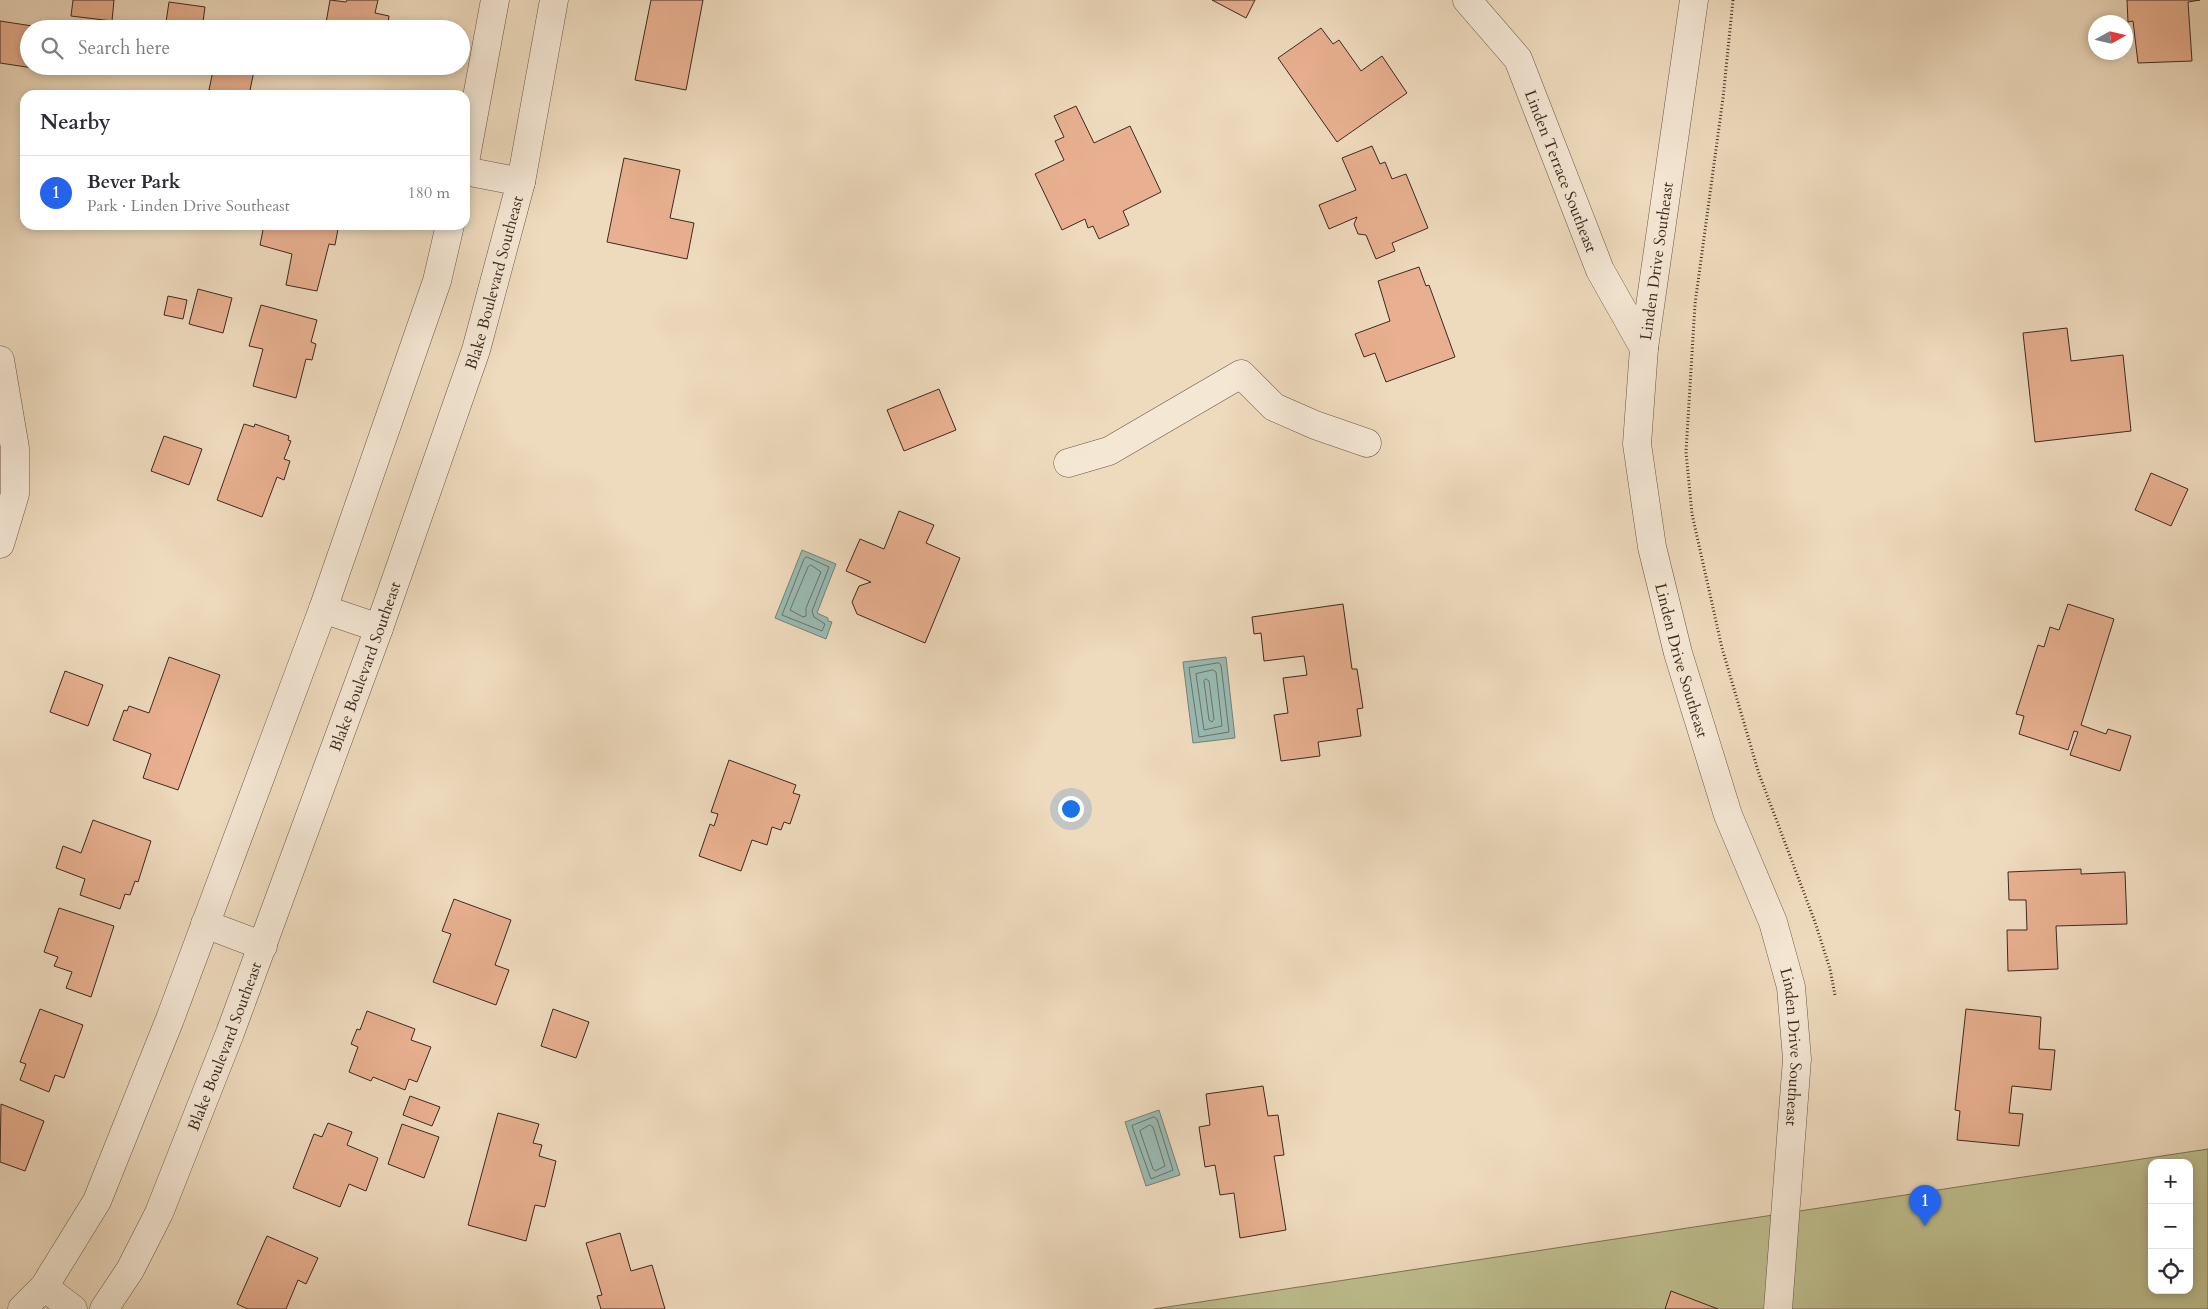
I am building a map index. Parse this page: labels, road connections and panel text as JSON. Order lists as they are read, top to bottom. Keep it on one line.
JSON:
{"streets":{"street":["Linden Terrace Southeast","Linden Drive Southeast","Blake Boulevard Southeast"]},"crossings":[["Linden Terrace Southeast","Linden Drive Southeast"]],"north":"right","page":{"search":"Search here","heading":"Nearby","list":[{"mark":"1","name":"Bever Park","note":"Park · Linden Drive Southeast","value":"180 m"}],"map_buttons":["+","−"],"pins":"1"}}
